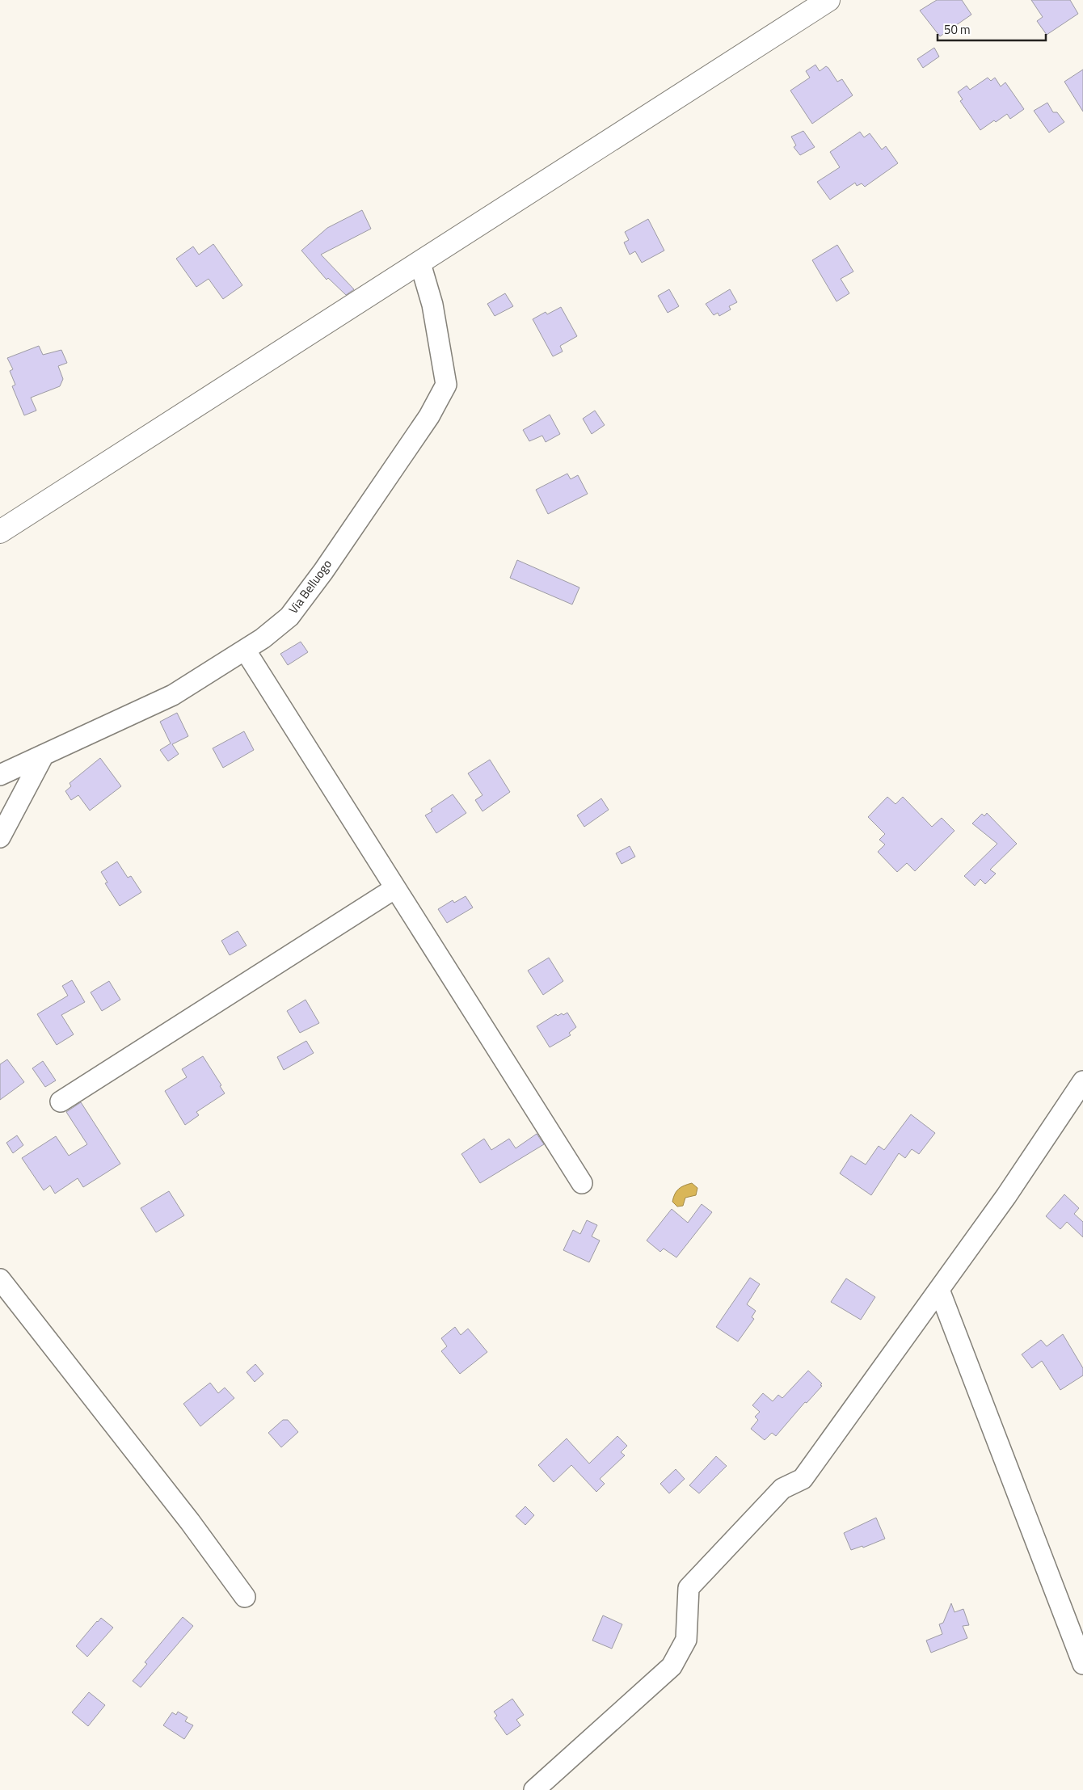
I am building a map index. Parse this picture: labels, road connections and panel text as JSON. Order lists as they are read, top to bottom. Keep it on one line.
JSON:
{"streets":{"street":["Via Belluogo"]},"scale_bar":"50 m"}
